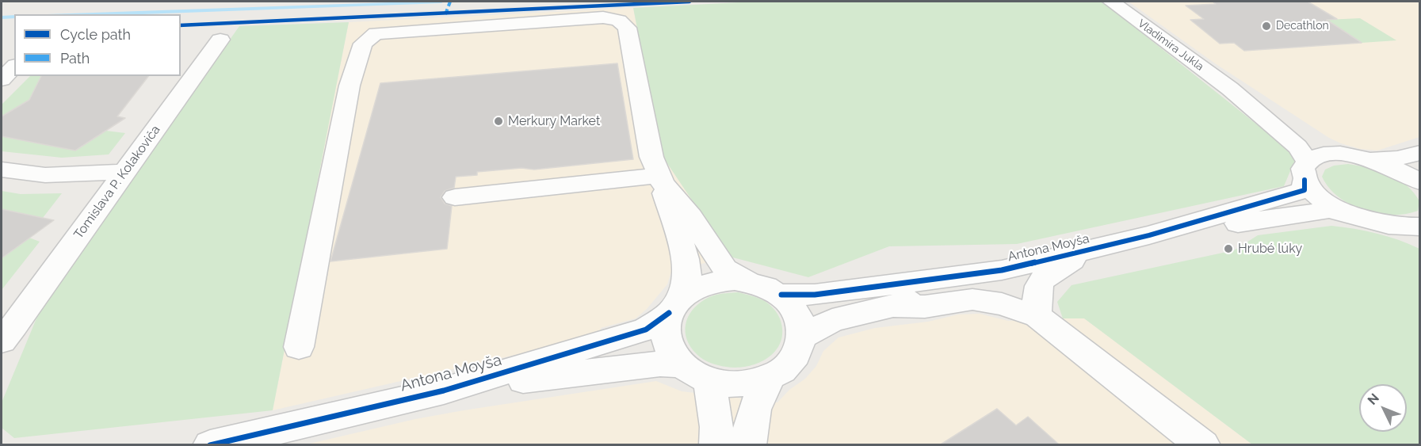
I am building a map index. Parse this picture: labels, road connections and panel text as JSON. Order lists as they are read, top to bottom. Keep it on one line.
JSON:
{"streets":{"street":["Vladimíra Jukla","Tomislava P. Kolakoviča","Antona Moyša"]},"crossings":[["Vladimíra Jukla","Antona Moyša"]],"places":["Decathlon","Merkury Market","Hrubé lúky"],"legend":["Cycle path","Path"],"north":"top left"}
